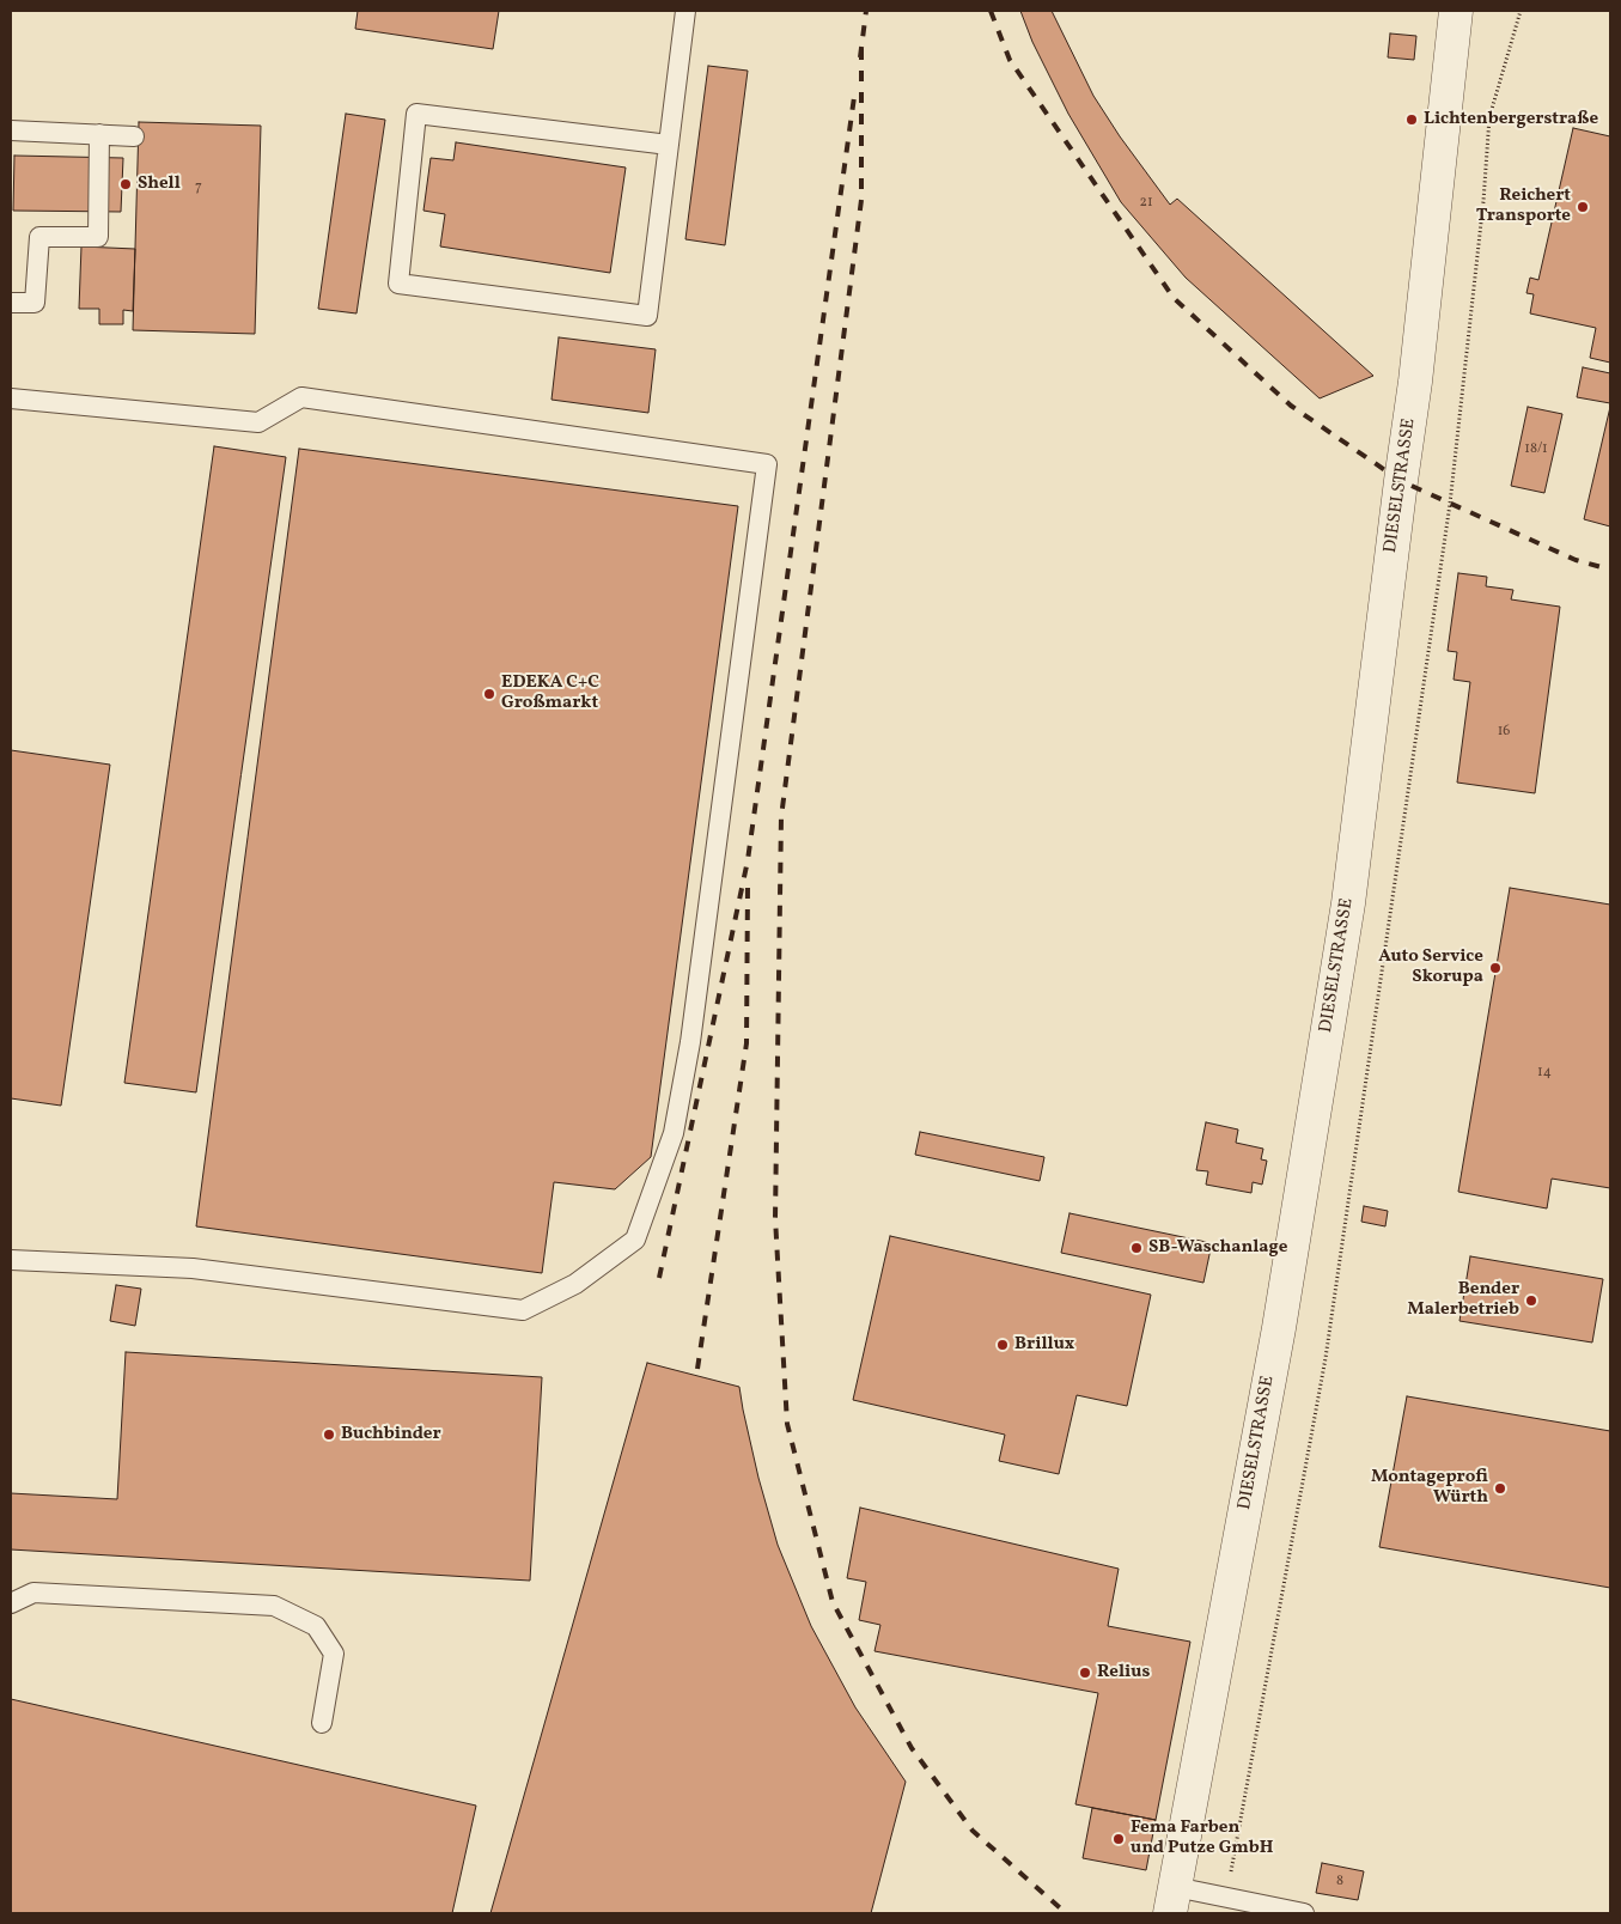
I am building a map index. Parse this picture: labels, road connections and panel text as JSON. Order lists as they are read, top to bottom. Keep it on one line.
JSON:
{"streets":{"street":["DIESELSTRASSE"]},"places":["Lichtenbergerstraße","Shell","Reichert Transporte","EDEKA C+C Großmarkt","Auto Service Skorupa","SB-Waschanlage","Bender Malerbetrieb","Brillux","Buchbinder","Montageprofi Würth","Relius","Fema Farben und Putze GmbH"],"house_numbers":["7","21","18/1","16","14","8"]}
